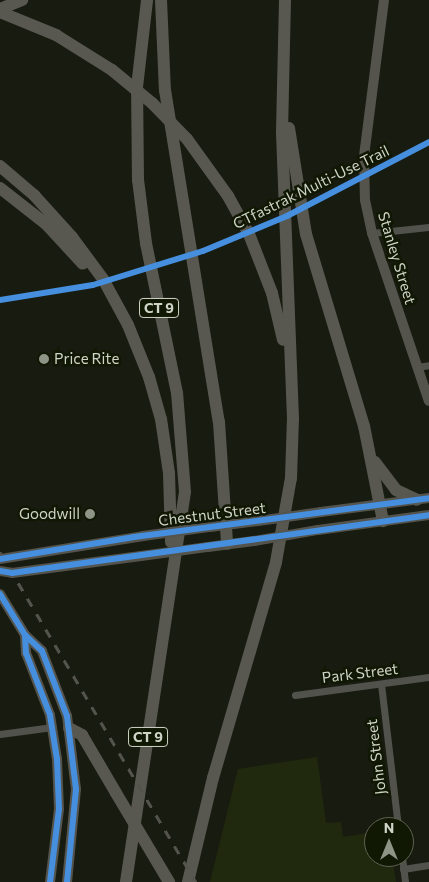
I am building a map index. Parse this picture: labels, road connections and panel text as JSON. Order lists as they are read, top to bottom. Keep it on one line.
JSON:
{"streets":{"highway":["CT 9"],"street":["Stanley Street","Chestnut Street","Park Street","John Street"],"cycle path":["CTfastrak Multi-Use Trail"]},"crossings":[["Park Street","John Street"]],"places":["Price Rite","Goodwill"],"north":"top"}
